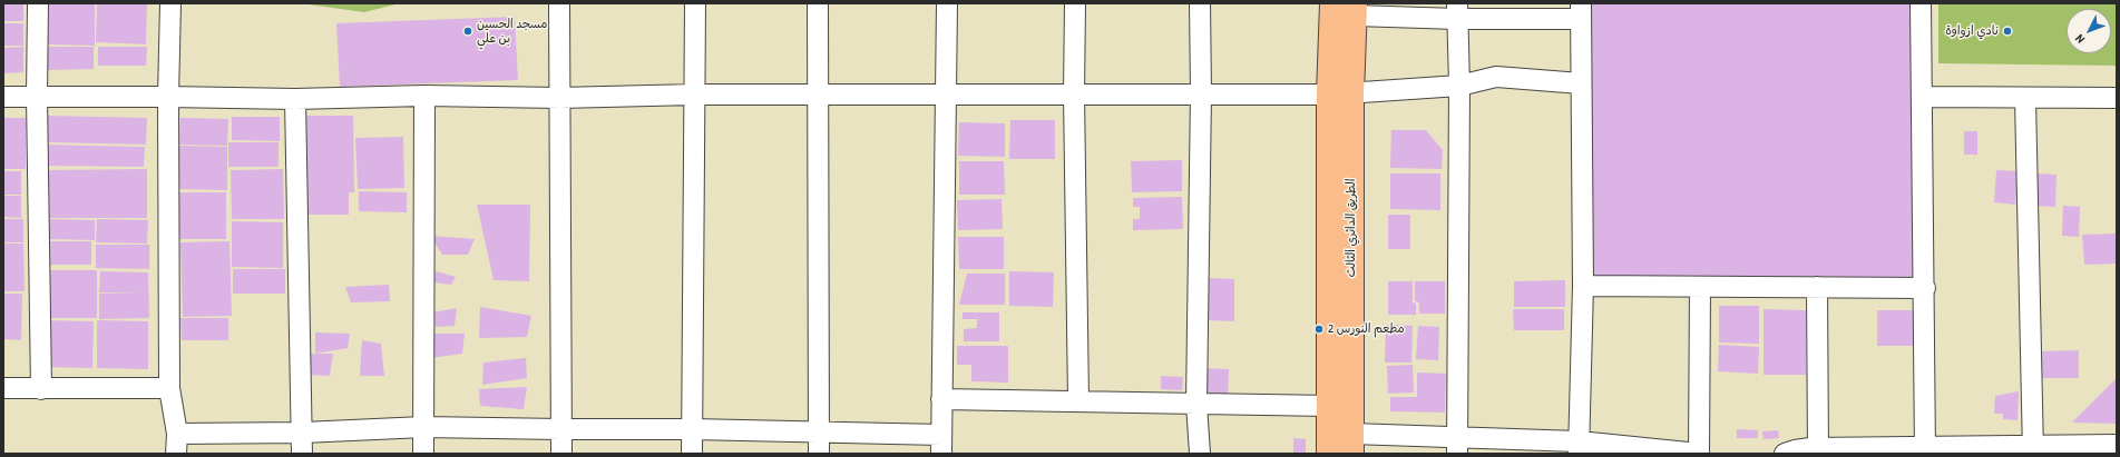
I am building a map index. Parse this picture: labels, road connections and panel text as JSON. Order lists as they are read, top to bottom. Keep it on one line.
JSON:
{"streets":{"highway":["الطريق الدائري الثالث"]},"places":["مسجد الحسين بن علي","نادي ازواوة","مطعم النورس 2"],"north":"bottom left"}
